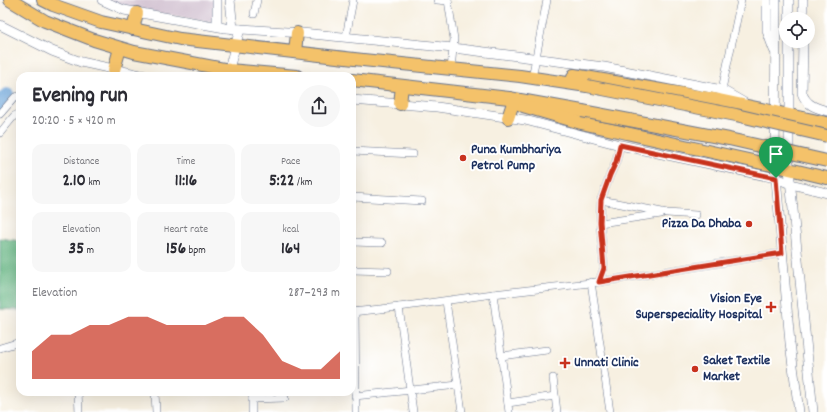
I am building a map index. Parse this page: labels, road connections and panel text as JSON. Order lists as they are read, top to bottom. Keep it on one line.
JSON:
{"places":{"other":["Puna Kumbhariya Petrol Pump","Pizza Da Dhaba","Saket Textile Market"],"health":["Vision Eye Superspeciality Hospital","Unnati Clinic"]},"page":{"heading":["Evening run","20:20 · 5 × 420 m"],"stats":[["Distance","2.10 km"],["Time","11:16"],["Pace","5:22 /km"],["Elevation","35 m"],["Heart rate","156 bpm"],["kcal","164"]],"chart":["Elevation","287–293 m"]}}
